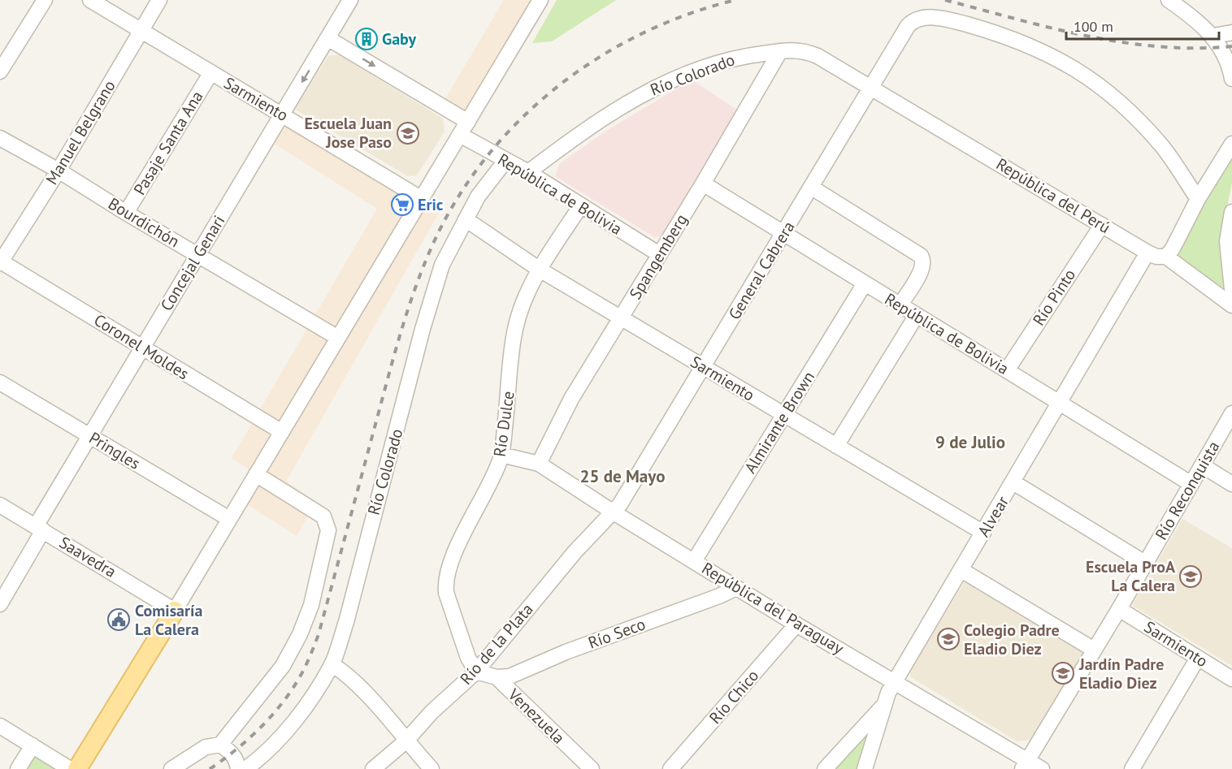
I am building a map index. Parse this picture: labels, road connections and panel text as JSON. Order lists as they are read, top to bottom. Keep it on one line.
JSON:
{"streets":{"street":["Río Colorado","Sarmiento","Manuel Belgrano","Pasaje Santa Ana","República de Bolivia","República del Perú","Bourdichón","Spangemberg","Concejal Genari","General Cabrera","Río Pinto","Coronel Moldes","Almirante Brown","Río Dulce","Pringles","Río Reconquista","Alvear","Saavedra","República del Paraguay","Río Seco","Río de la Plata","Río Chico","Venezuela"]},"crossings":[["Río Colorado","Sarmiento"],["Río Colorado","República de Bolivia"],["Río Colorado","República del Perú"],["Río Colorado","Spangemberg"],["Río Colorado","General Cabrera"],["Sarmiento","Manuel Belgrano"],["Sarmiento","Pasaje Santa Ana"],["Sarmiento","Spangemberg"],["Sarmiento","Concejal Genari"],["Sarmiento","General Cabrera"],["Sarmiento","Almirante Brown"],["Sarmiento","Río Dulce"],["Sarmiento","Río Reconquista"],["Sarmiento","Alvear"],["Manuel Belgrano","Bourdichón"],["Manuel Belgrano","Coronel Moldes"],["Pasaje Santa Ana","Bourdichón"],["República de Bolivia","Spangemberg"],["República de Bolivia","General Cabrera"],["República de Bolivia","Río Pinto"],["República de Bolivia","Almirante Brown"],["República de Bolivia","Río Dulce"],["República de Bolivia","Río Reconquista"],["República de Bolivia","Alvear"],["República del Perú","General Cabrera"],["República del Perú","Río Pinto"],["República del Perú","Alvear"],["Bourdichón","Concejal Genari"],["Spangemberg","República del Paraguay"],["Concejal Genari","Coronel Moldes"],["Concejal Genari","Pringles"],["Concejal Genari","Saavedra"],["General Cabrera","República del Paraguay"],["General Cabrera","Río de la Plata"],["Almirante Brown","República del Paraguay"],["Río Dulce","República del Paraguay"],["Río Dulce","Río de la Plata"],["Río Dulce","Venezuela"],["Río Reconquista","República del Paraguay"],["Alvear","República del Paraguay"],["República del Paraguay","Río Seco"],["República del Paraguay","Río de la Plata"],["República del Paraguay","Río Chico"],["Río Seco","Venezuela"],["Río de la Plata","Venezuela"]],"districts":["9 de Julio","25 de Mayo"],"places":{"building":["Gaby"],"school or university":["Escuela Juan Jose Paso","Escuela ProA La Calera","Colegio Padre Eladio Diez","Jardín Padre Eladio Diez"],"supermarket":["Eric"],"public building":["Comisaría La Calera"]},"scale_bar":"100 m"}
